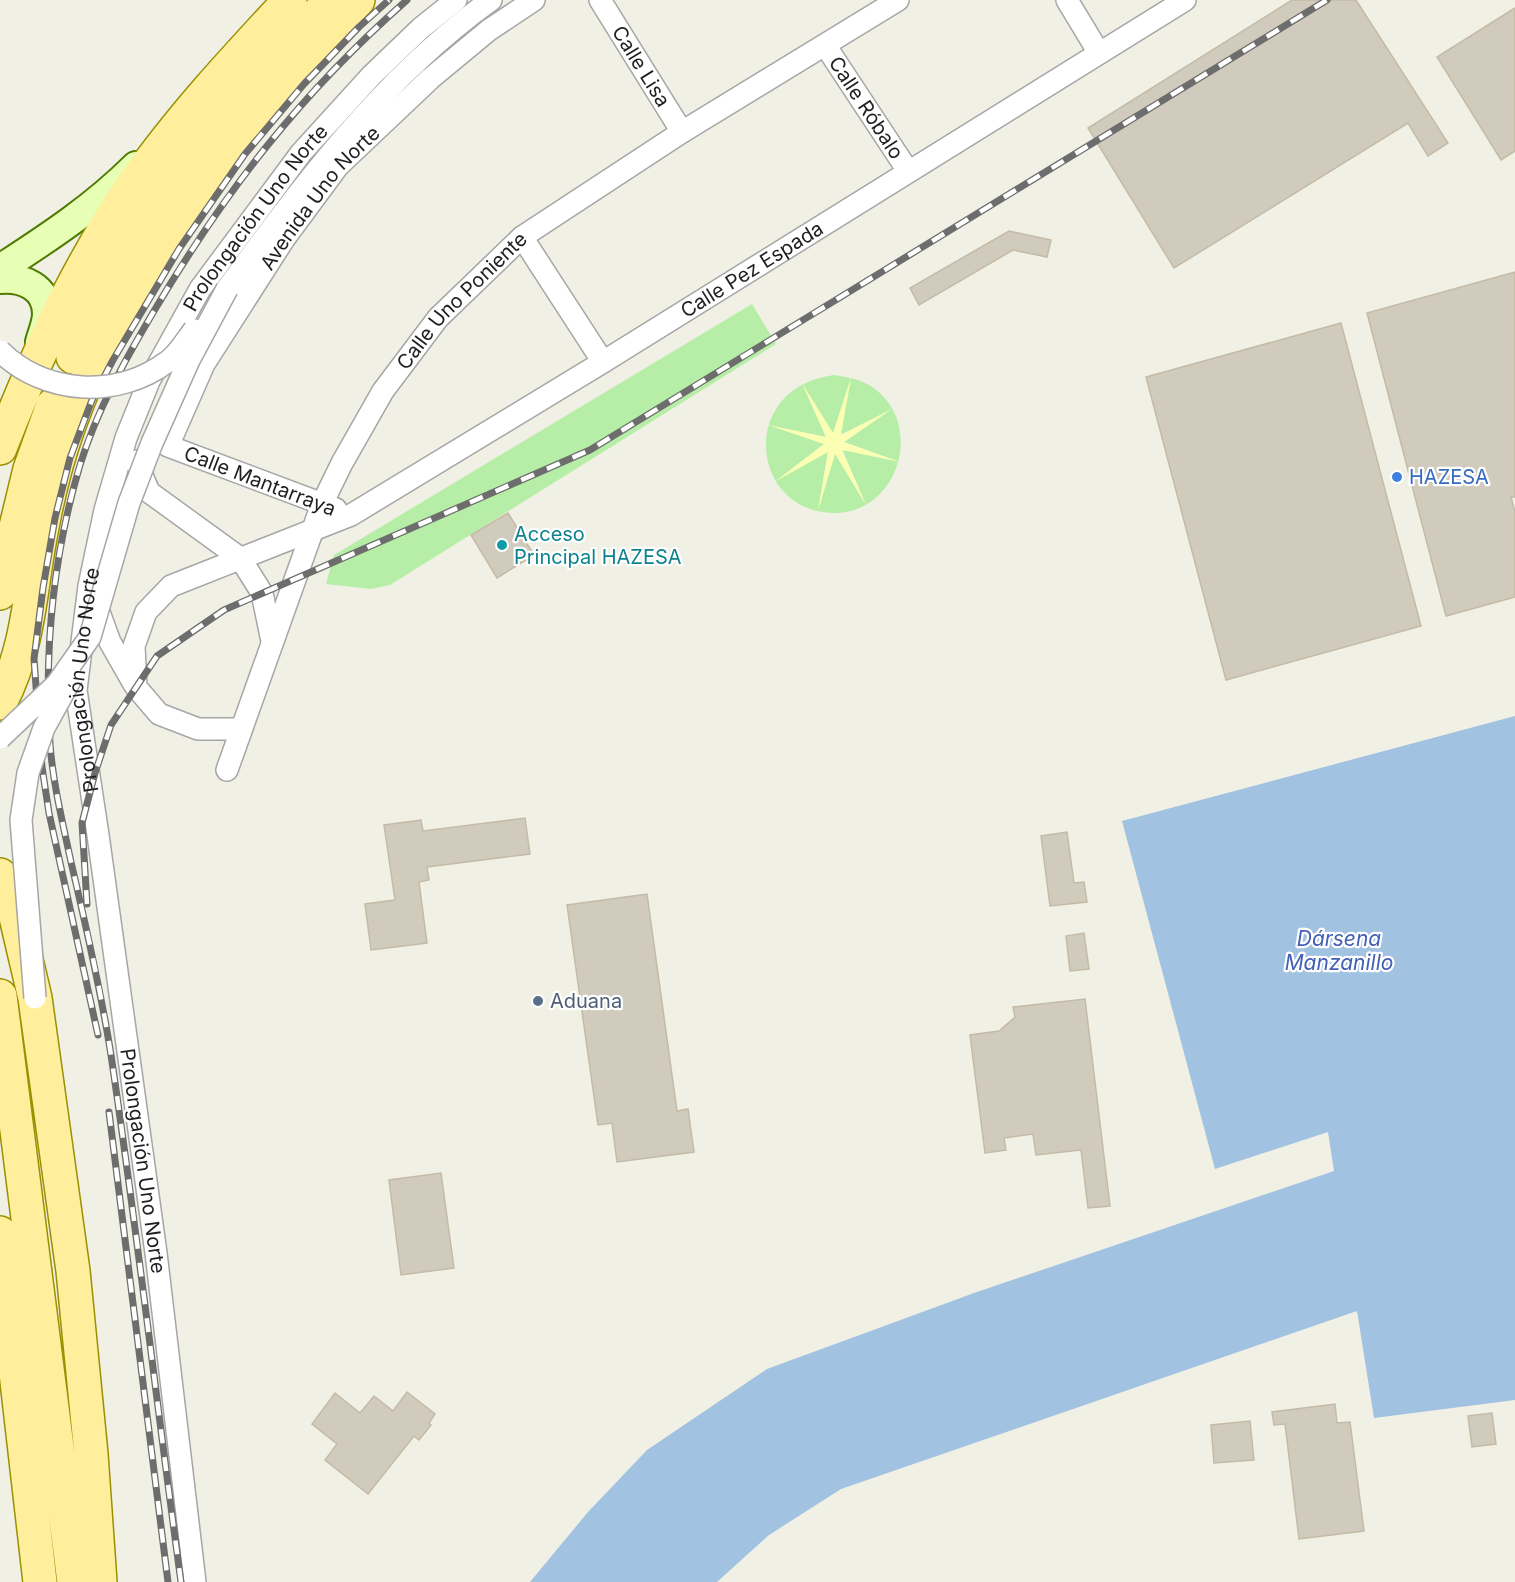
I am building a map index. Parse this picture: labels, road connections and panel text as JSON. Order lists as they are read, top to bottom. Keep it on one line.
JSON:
{"streets":{"street":["Calle Lisa","Calle Róbalo","Avenida Uno Norte","Prolongación Uno Norte","Calle Pez Espada","Calle Uno Poniente","Calle Mantarraya"]},"crossings":[["Calle Lisa","Calle Uno Poniente"],["Calle Róbalo","Calle Pez Espada"],["Calle Róbalo","Calle Uno Poniente"],["Avenida Uno Norte","Calle Mantarraya"],["Calle Pez Espada","Calle Uno Poniente"],["Calle Pez Espada","Calle Mantarraya"],["Calle Uno Poniente","Calle Mantarraya"]],"water":["Dársena Manzanillo"],"places":["HAZESA","Acceso Principal HAZESA","Aduana"]}
